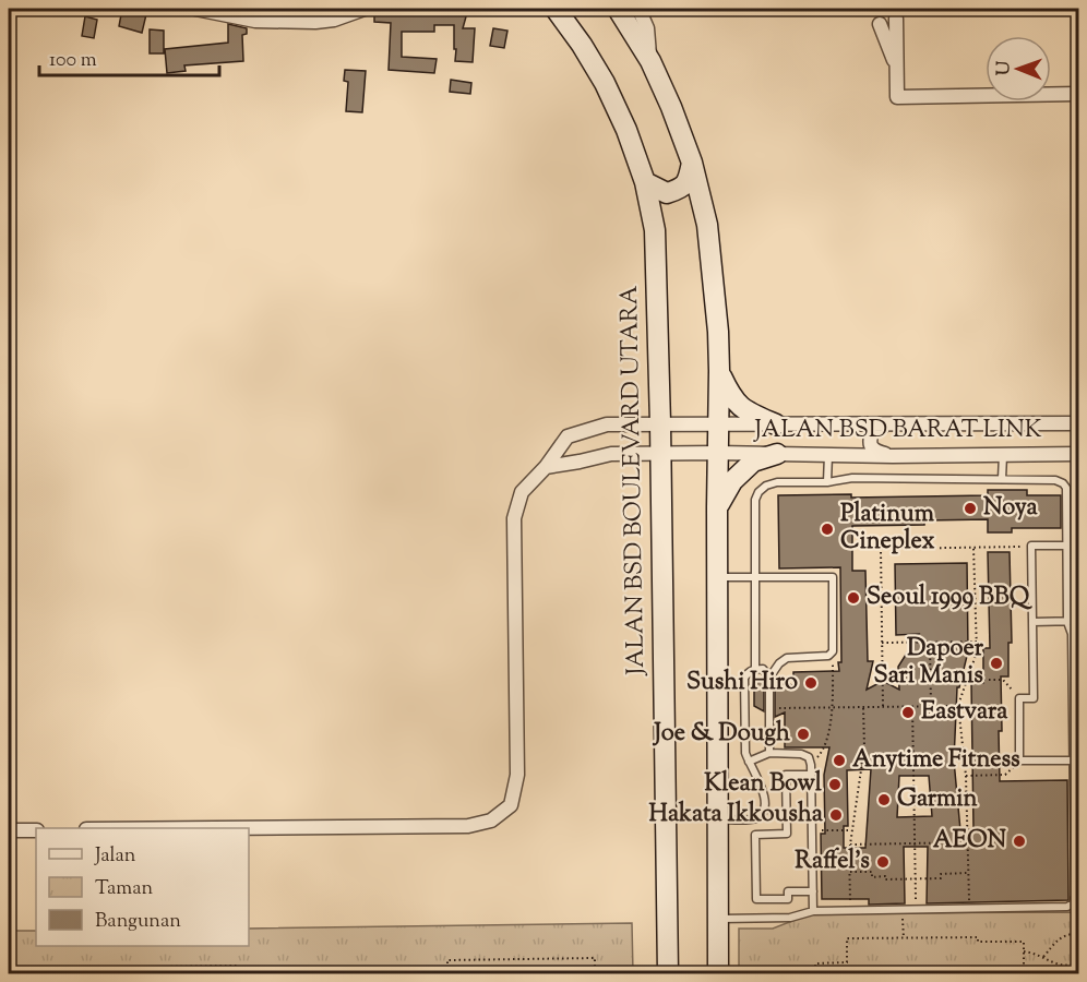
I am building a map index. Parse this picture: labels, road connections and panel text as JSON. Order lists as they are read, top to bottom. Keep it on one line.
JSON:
{"streets":{"main road":["JALAN BSD BOULEVARD UTARA"],"street":["JALAN BSD BARAT LINK"]},"crossings":[["JALAN BSD BARAT LINK","JALAN BSD BOULEVARD UTARA"]],"places":["Noya","Platinum Cineplex","Seoul 1999 BBQ","Dapoer Sari Manis","Sushi Hiro","Eastvara","Joe & Dough","Anytime Fitness","Klean Bowl","Garmin","Hakata Ikkousha","AEON","Raffel's"],"legend":["Jalan","Taman","Bangunan"],"scale_bar":"100 m","north":"left"}
